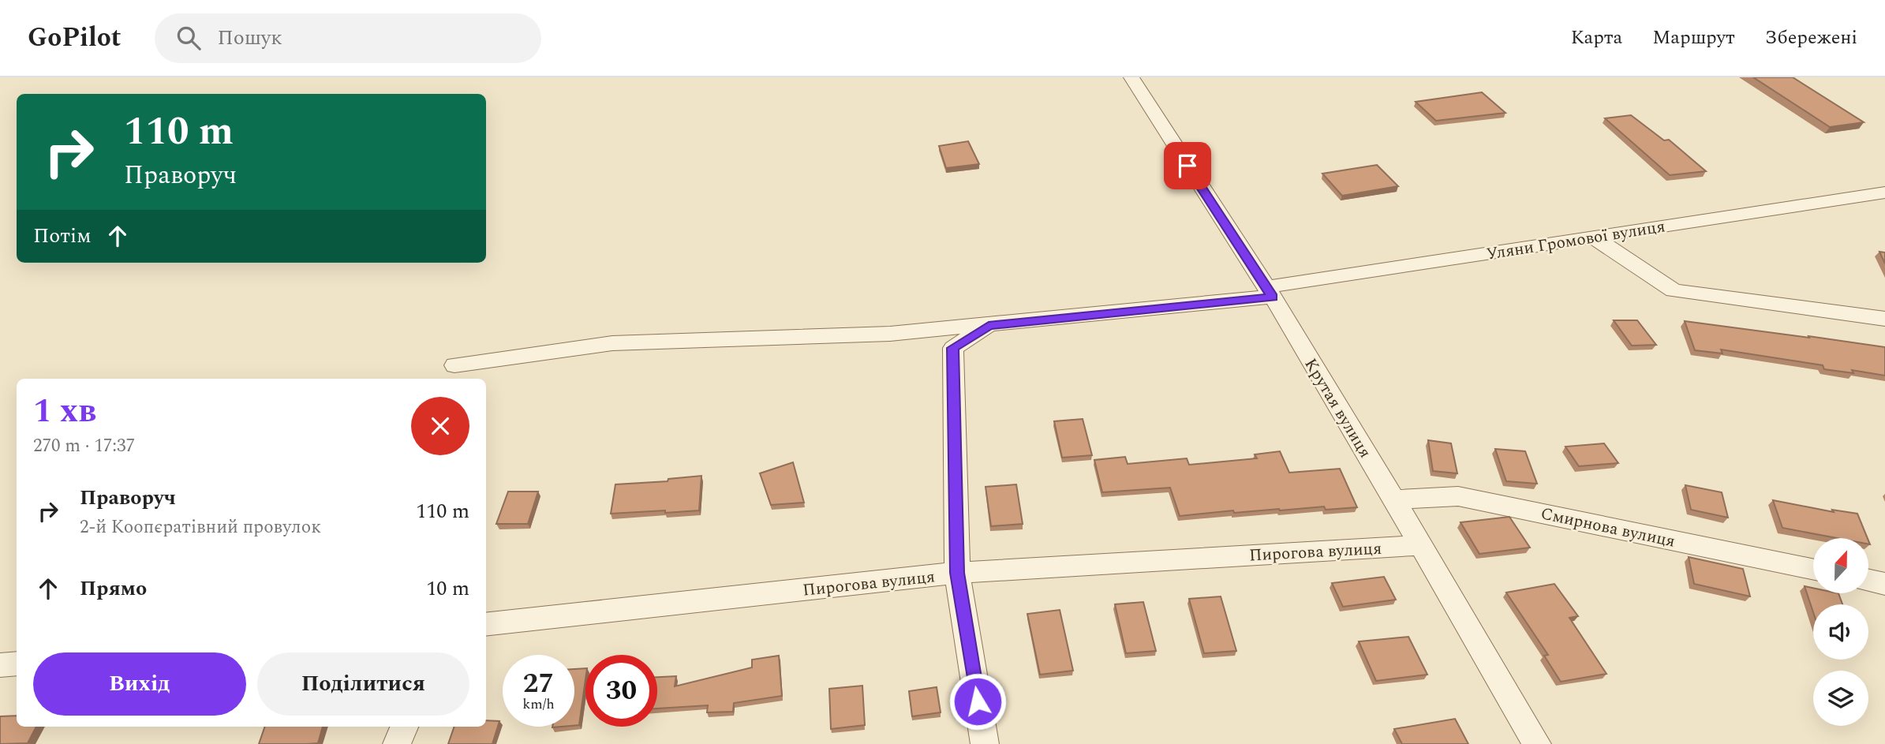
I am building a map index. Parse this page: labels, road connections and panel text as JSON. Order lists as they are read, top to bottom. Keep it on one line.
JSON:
{"streets":{"street":["Уляни Громової вулиця","Крутая вулиця","Смирнова вулиця","Пирогова вулиця"]},"crossings":[["Уляни Громової вулиця","Крутая вулиця"],["Крутая вулиця","Смирнова вулиця"],["Крутая вулиця","Пирогова вулиця"]],"north":"top","page":{"header":"GoPilot","search":"Пошук","nav":["Карта","Маршрут","Збережені"],"turn":["110 m","Праворуч"],"then":"Потім","heading":["1 хв","270 m · 17:37"],"list":[{"name":"Праворуч","note":"2-й Коопєратівний провулок","value":"110 m"},{"name":"Прямо","value":"10 m"}],"buttons":["Вихід","Поділитися"],"speed":"27 km/h","limit":"30"}}
